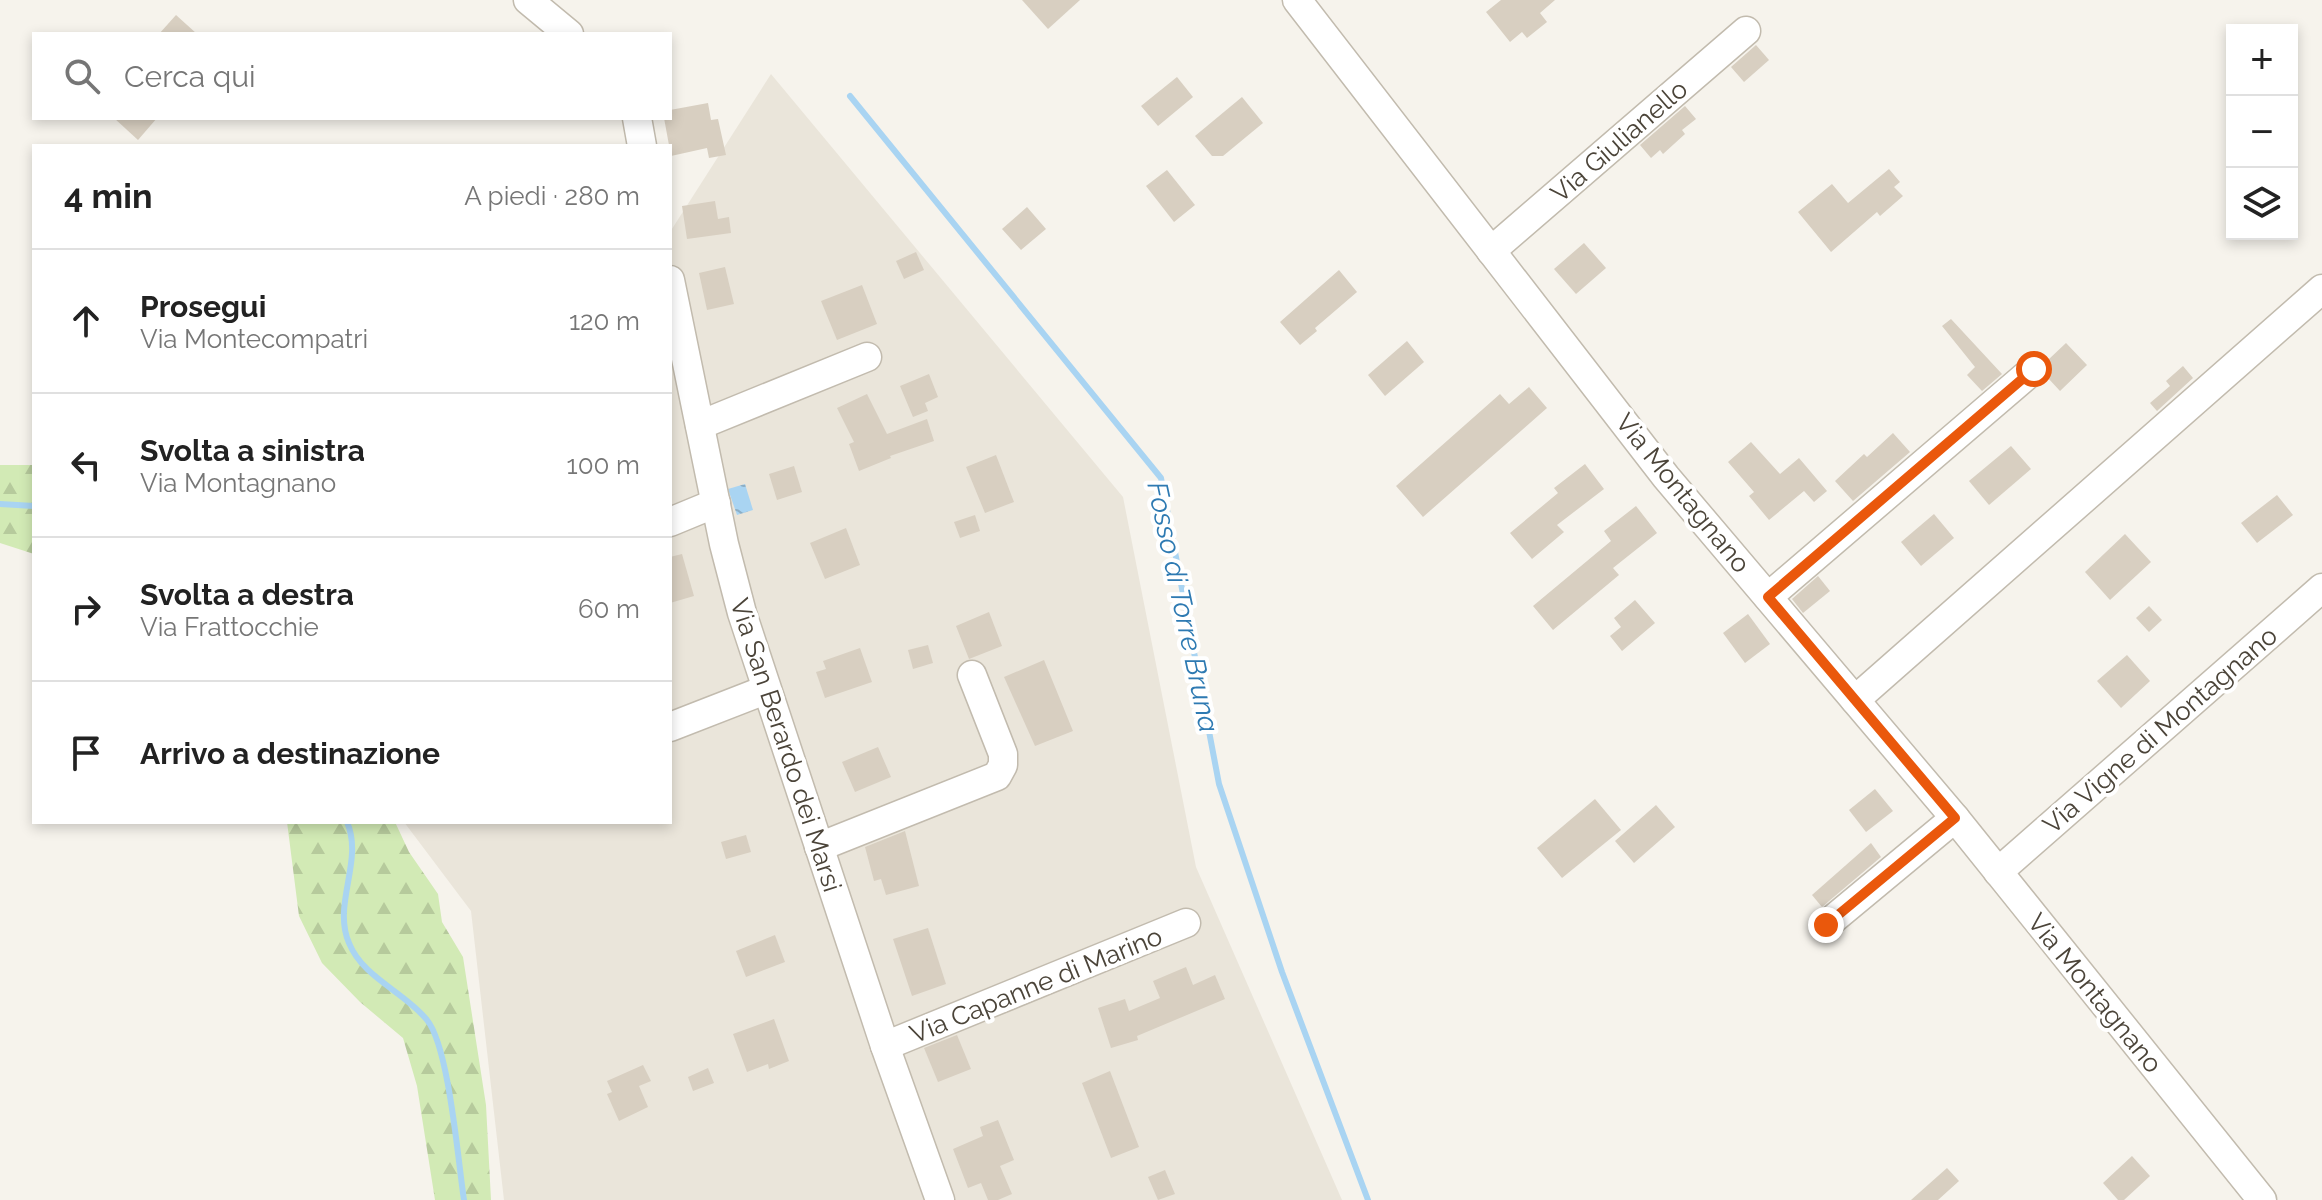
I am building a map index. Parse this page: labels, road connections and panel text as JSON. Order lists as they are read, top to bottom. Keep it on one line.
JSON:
{"streets":{"street":["Via Giulianello","Via Montagnano","Via Vigne di Montagnano","Via San Berardo dei Marsi","Via Capanne di Marino"]},"crossings":[["Via Giulianello","Via Montagnano"],["Via Montagnano","Via Vigne di Montagnano"],["Via San Berardo dei Marsi","Via Capanne di Marino"]],"water":["Fosso di Torre Bruna"],"page":{"map_buttons":["+","−"],"search":"Cerca qui","heading":["4 min","A piedi · 280 m"],"list":[["Prosegui","Via Montecompatri","120 m"],["Svolta a sinistra","Via Montagnano","100 m"],["Svolta a destra","Via Frattocchie","60 m"],"Arrivo a destinazione"]}}
